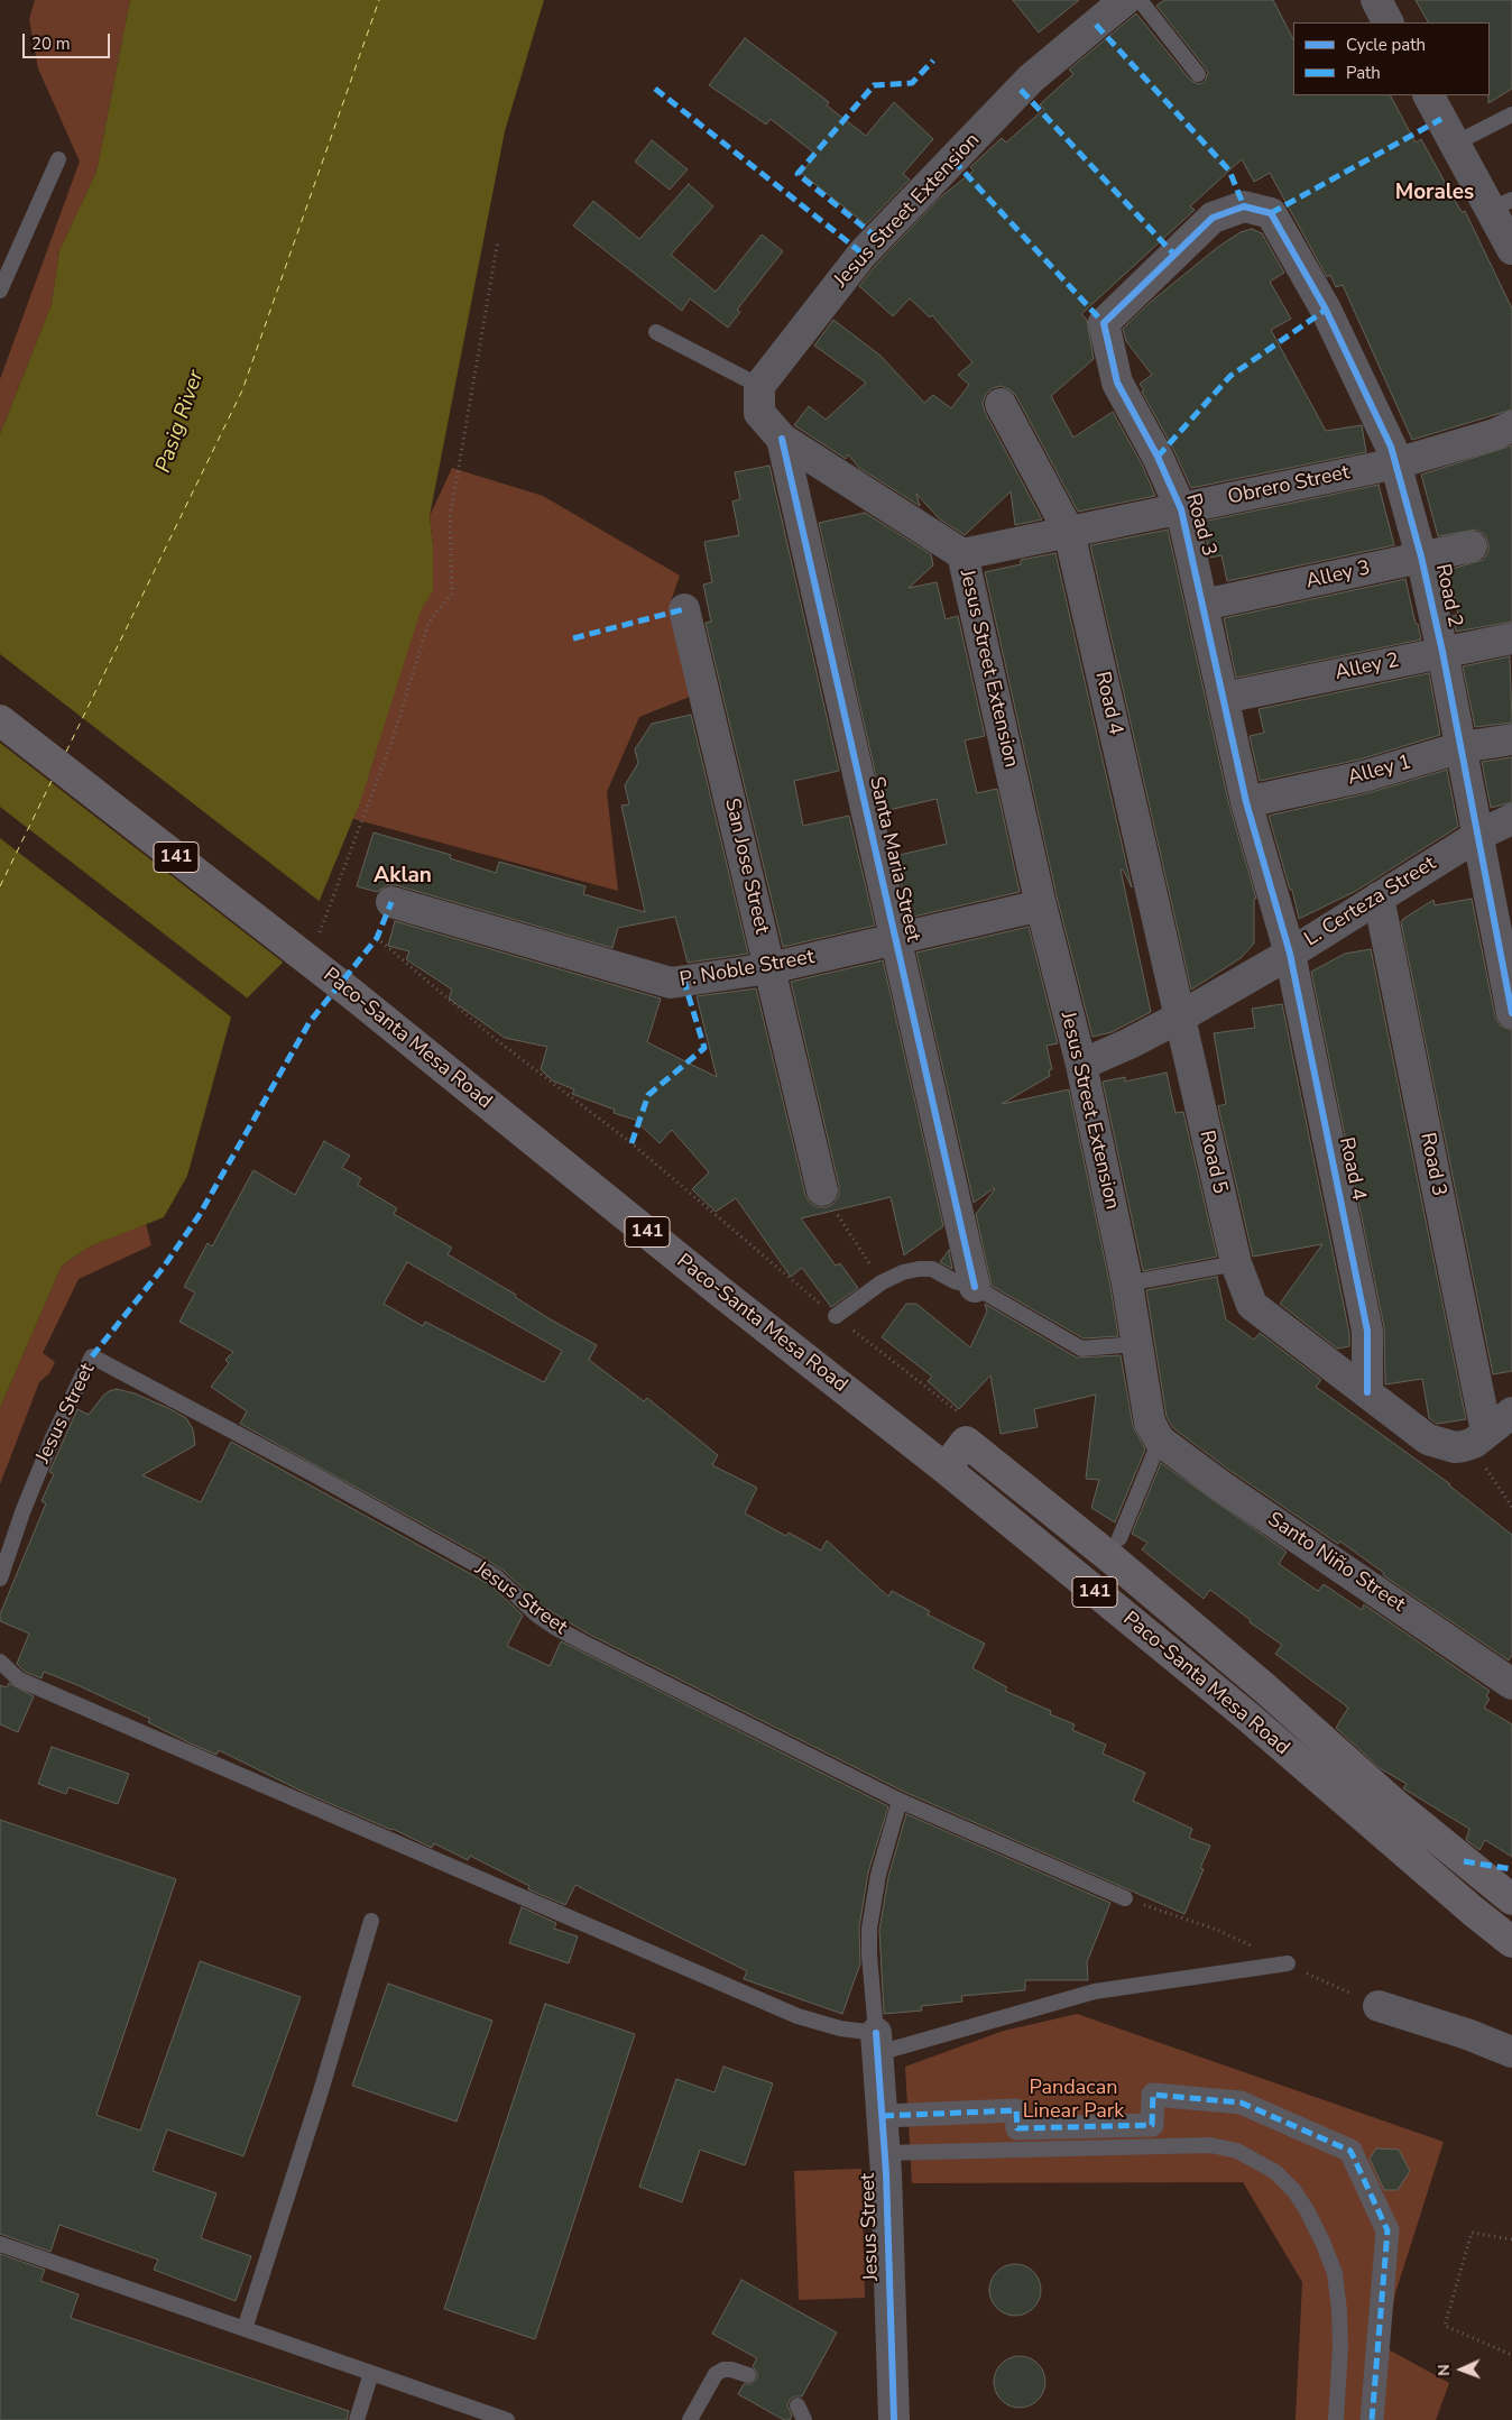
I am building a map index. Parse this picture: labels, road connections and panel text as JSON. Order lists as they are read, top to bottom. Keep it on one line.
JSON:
{"streets":{"main road":["141","Paco-Santa Mesa Road"],"street":["Jesus Street Extension","Obrero Street","Road 3","Alley 3","Road 2","Alley 2","Road 4","Alley 1","Santa Maria Street","San Jose Street","L. Certeza Street","P. Noble Street","Road 5","Jesus Street","Santo Niño Street"]},"crossings":[["Jesus Street Extension","Obrero Street"],["Jesus Street Extension","Santa Maria Street"],["Jesus Street Extension","L. Certeza Street"],["Jesus Street Extension","P. Noble Street"],["Jesus Street Extension","Santo Niño Street"],["Obrero Street","Road 3"],["Obrero Street","Road 2"],["Obrero Street","Road 4"],["Road 3","Alley 3"],["Road 3","Road 2"],["Road 3","Alley 2"],["Road 3","Road 4"],["Road 3","Alley 1"],["Road 3","L. Certeza Street"],["Alley 3","Road 2"],["Road 2","Alley 2"],["Road 2","Alley 1"],["Road 2","L. Certeza Street"],["Road 4","L. Certeza Street"],["Road 4","Road 5"],["Santa Maria Street","P. Noble Street"],["San Jose Street","P. Noble Street"],["L. Certeza Street","Road 5"]],"districts":["Morales","Aklan"],"water":["Pasig River"],"parks":["Pandacan Linear Park"],"legend":["Cycle path","Path"],"scale_bar":"20 m","north":"left"}
